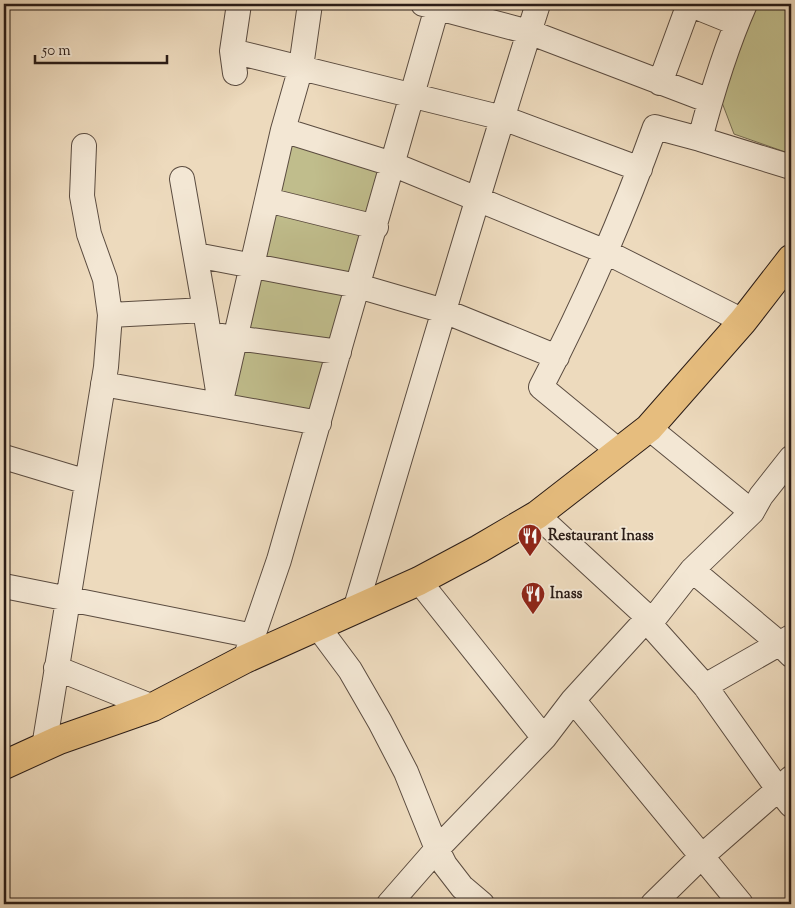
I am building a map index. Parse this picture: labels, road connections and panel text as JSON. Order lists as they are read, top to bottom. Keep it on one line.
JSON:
{"places":{"restaurant":["Restaurant Inass","Inass"]},"scale_bar":"50 m"}
